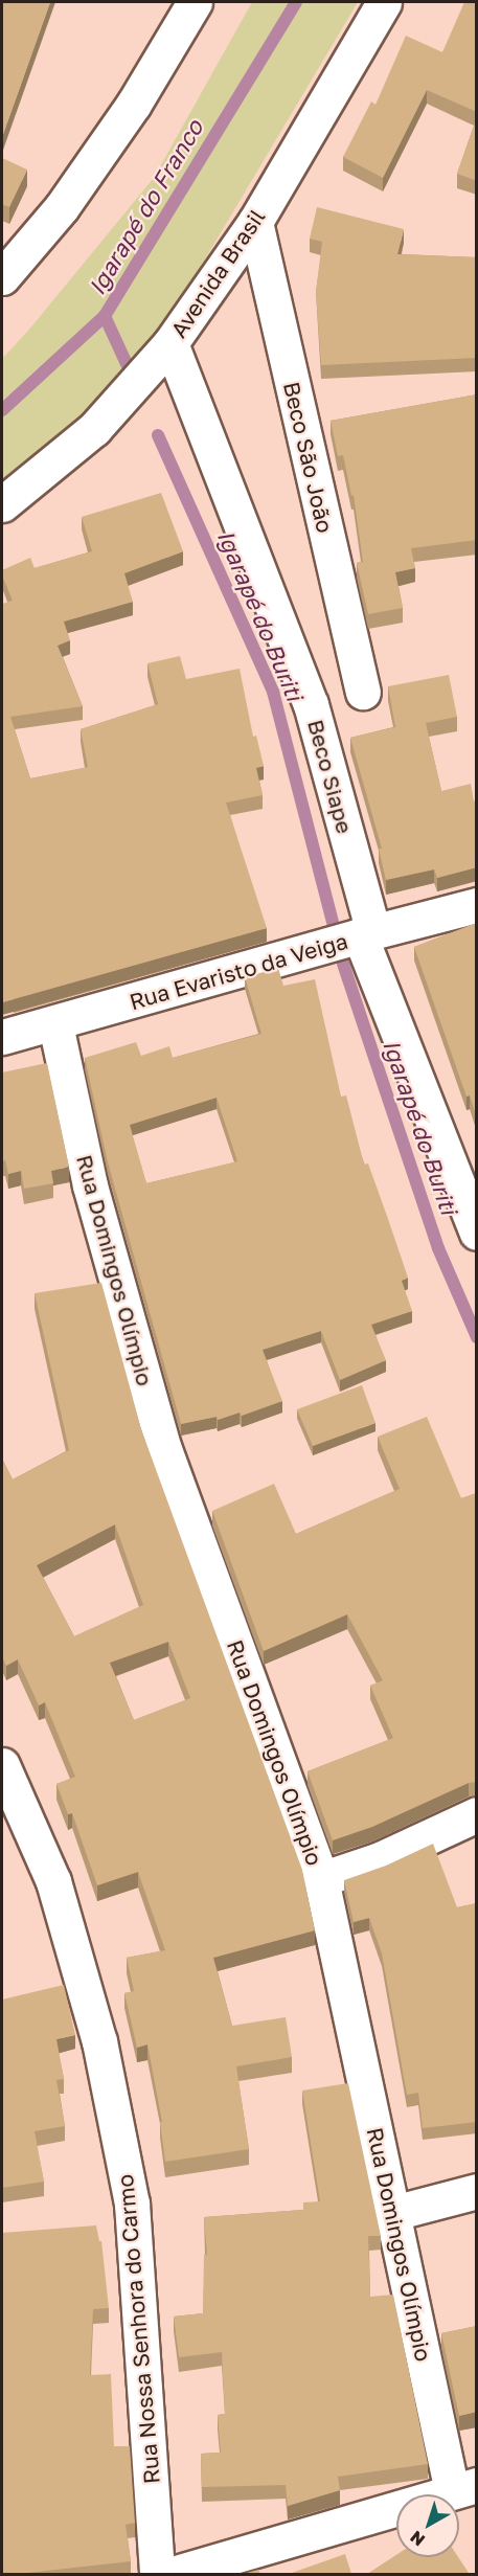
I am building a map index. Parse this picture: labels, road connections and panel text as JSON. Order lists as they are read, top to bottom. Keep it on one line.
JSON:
{"streets":{"main road":["Avenida Brasil","Beco São João","Beco Siape","Rua Evaristo da Veiga","Rua Domingos Olímpio","Rua Nossa Senhora do Carmo"]},"crossings":[["Avenida Brasil","Beco São João"],["Avenida Brasil","Beco Siape"],["Beco Siape","Rua Evaristo da Veiga"],["Rua Evaristo da Veiga","Rua Domingos Olímpio"]],"water":["Igarapé do Franco","Igarapé do Buriti"],"north":"bottom left"}
